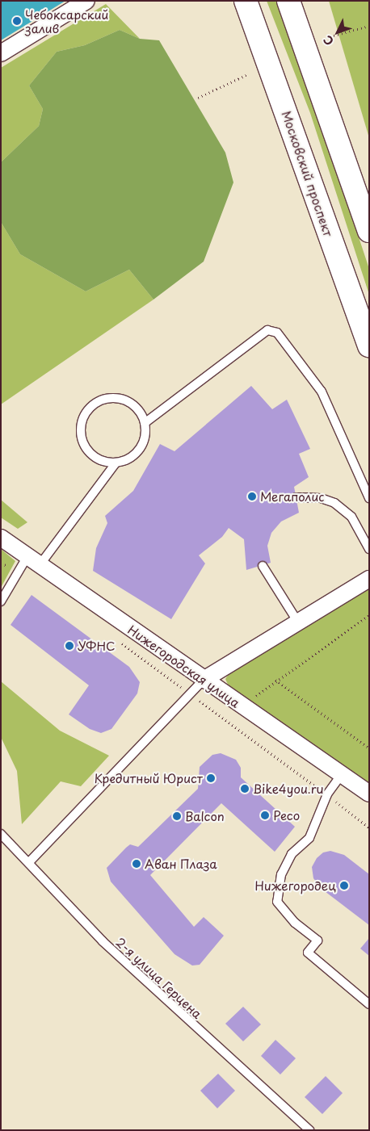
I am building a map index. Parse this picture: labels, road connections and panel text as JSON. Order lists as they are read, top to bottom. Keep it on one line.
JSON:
{"streets":{"main road":["Московский проспект"],"street":["Нижегородская улица"],"lane":["2-я улица Герцена"]},"places":["Чебоксарский залив","Мегаполис","УФНС","Кредитный Юрист","Bike4you.ru","Ресо","Balcon","Аван Плаза","Нижегородец"],"north":"bottom left"}
